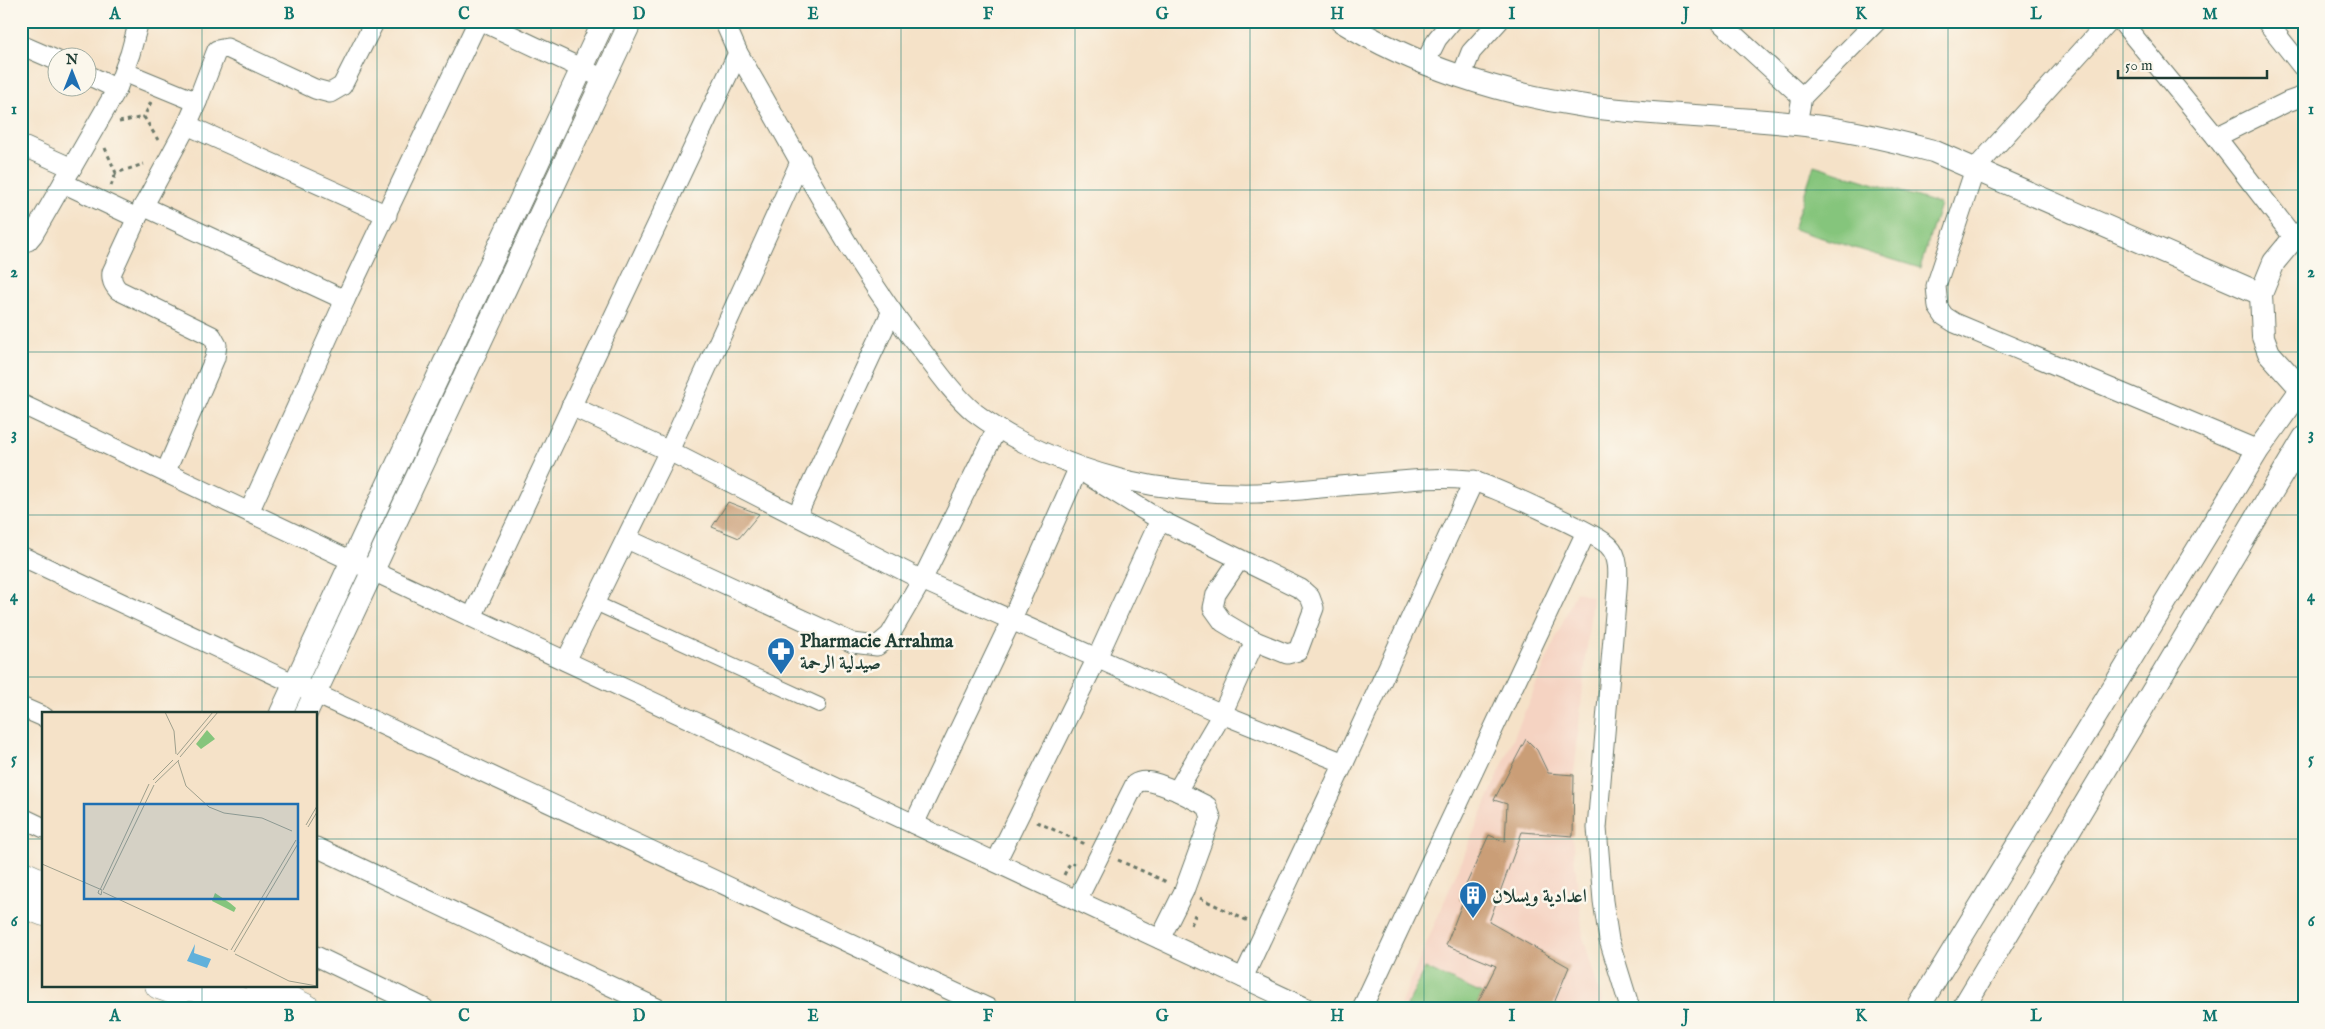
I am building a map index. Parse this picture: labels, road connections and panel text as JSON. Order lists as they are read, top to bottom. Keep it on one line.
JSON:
{"places":{"pharmacy":["Pharmacie Arrahma صيدلية الرحمة"],"building":["اعدادية ويسلان"]},"scale_bar":"50 m","north":"top","grid":{"columns":["A","B","C","D","E","F","G","H","I","J","K","L","M"],"rows":["1","2","3","4","5","6"]}}
